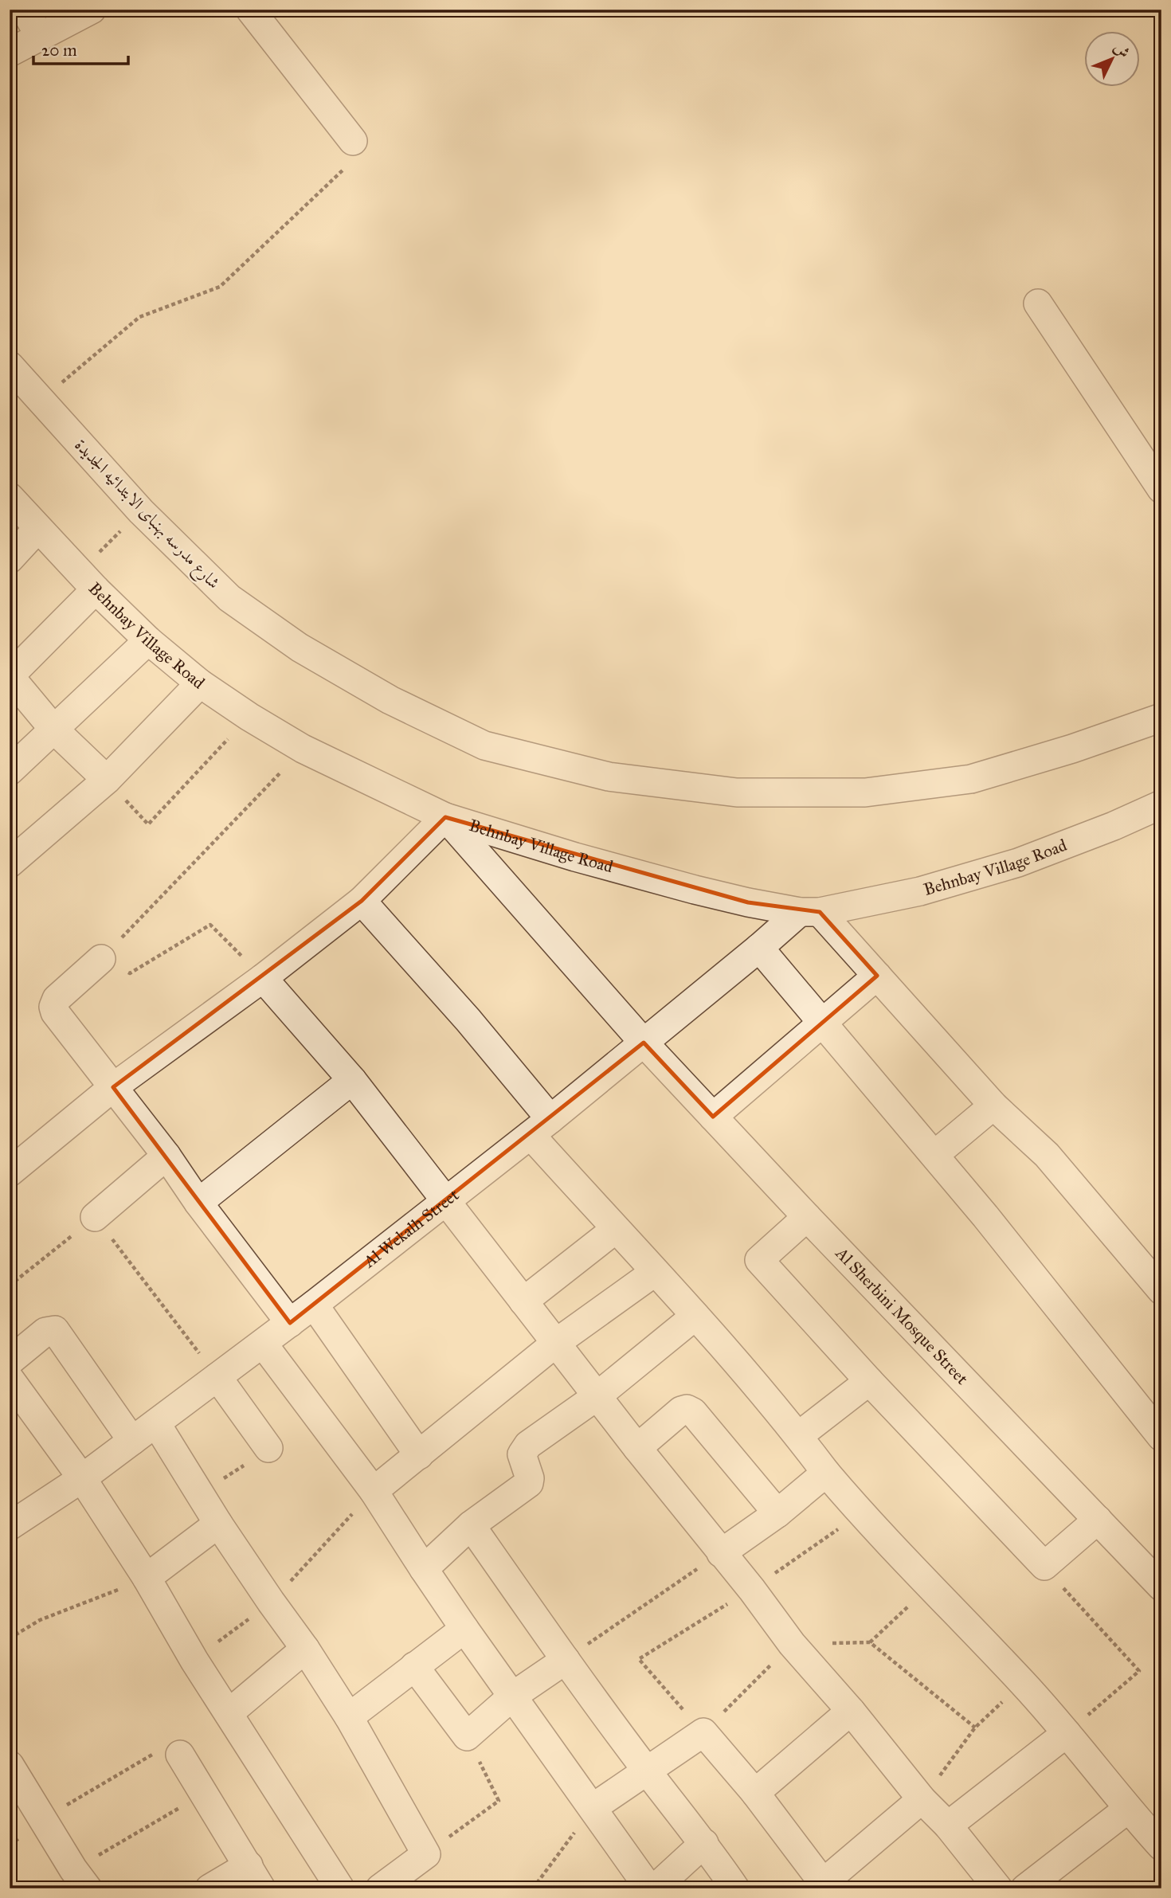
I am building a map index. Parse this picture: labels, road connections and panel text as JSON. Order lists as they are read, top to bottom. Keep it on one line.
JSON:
{"streets":{"street":["شارع مدرسه بهنباى الابتدائيه الجديدة","Behnbay Village Road","Al Wekalh Street","Al Sherbini Mosque Street"]},"crossings":[["Behnbay Village Road","Al Wekalh Street"],["Behnbay Village Road","Al Sherbini Mosque Street"],["Al Wekalh Street","Al Sherbini Mosque Street"]],"scale_bar":"20 m","north":"top right"}
